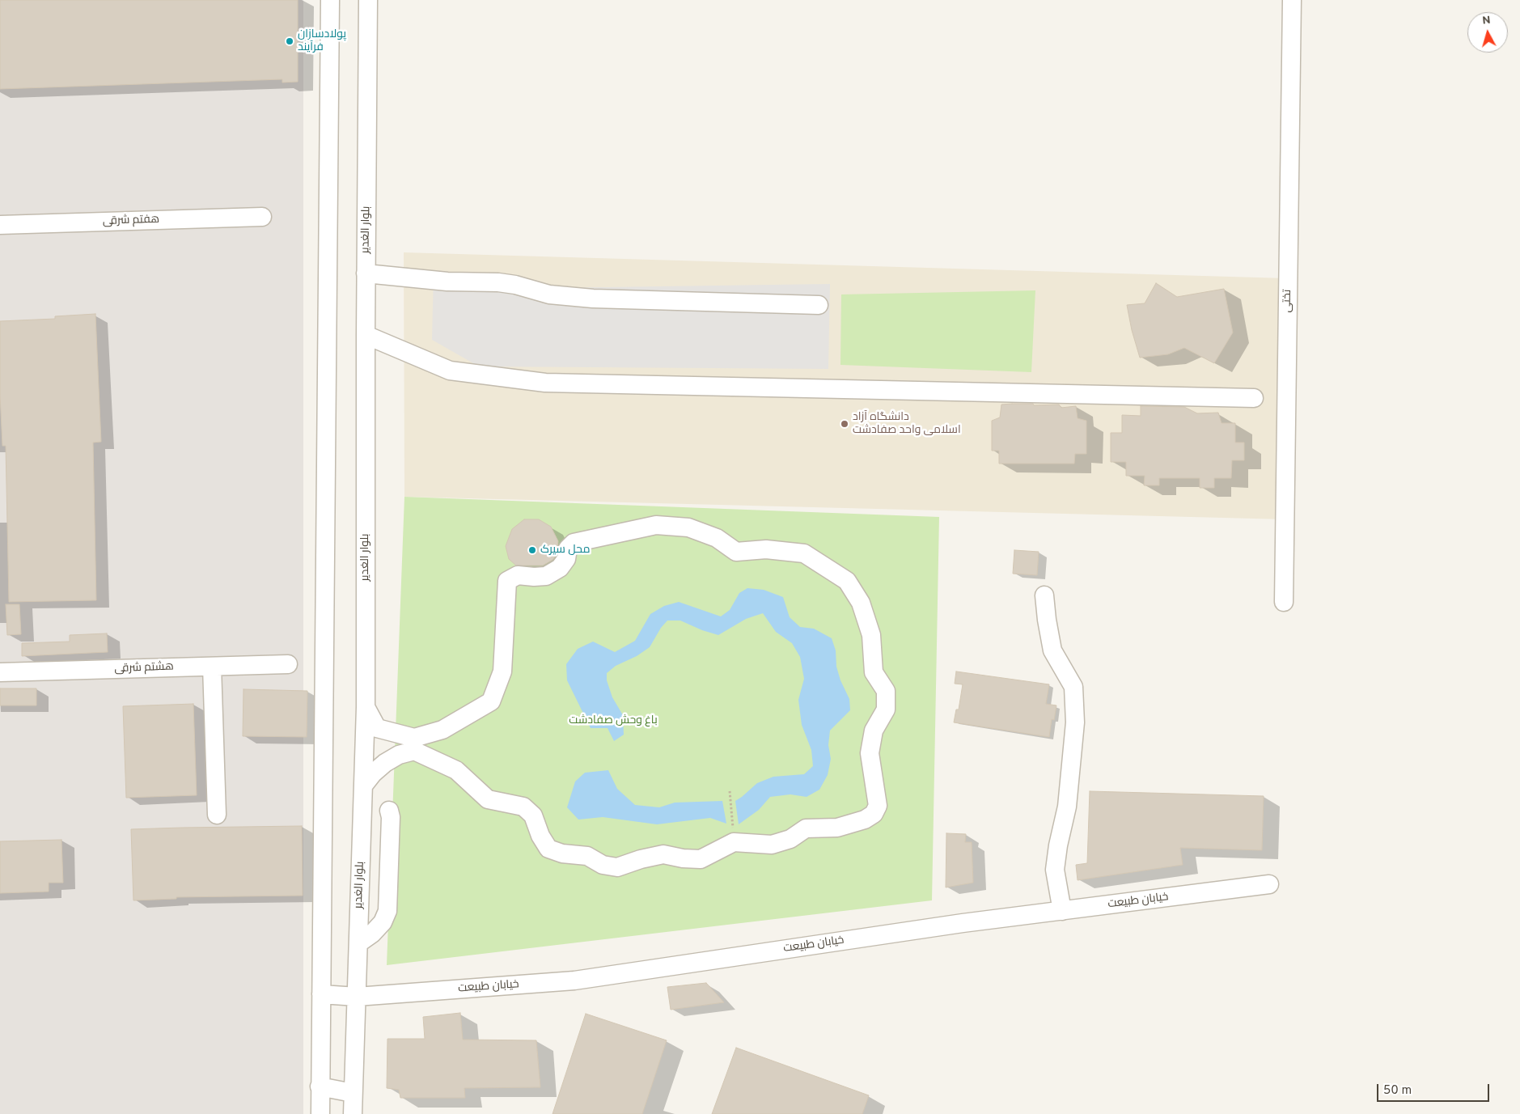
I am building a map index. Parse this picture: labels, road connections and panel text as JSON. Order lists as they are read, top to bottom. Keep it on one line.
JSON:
{"streets":{"street":["هفتم شرقی","بلوار الغدیر","تختی","هشتم شرقی","خیابان طبیعت"]},"crossings":[["بلوار الغدیر","خیابان طبیعت"]],"parks":["باغ وحش صفادشت"],"places":["پولادسازان فرآیند","دانشگاه آزاد اسلامی واحد صفادشت","محل سیرک"],"scale_bar":"50 m","north":"top"}
